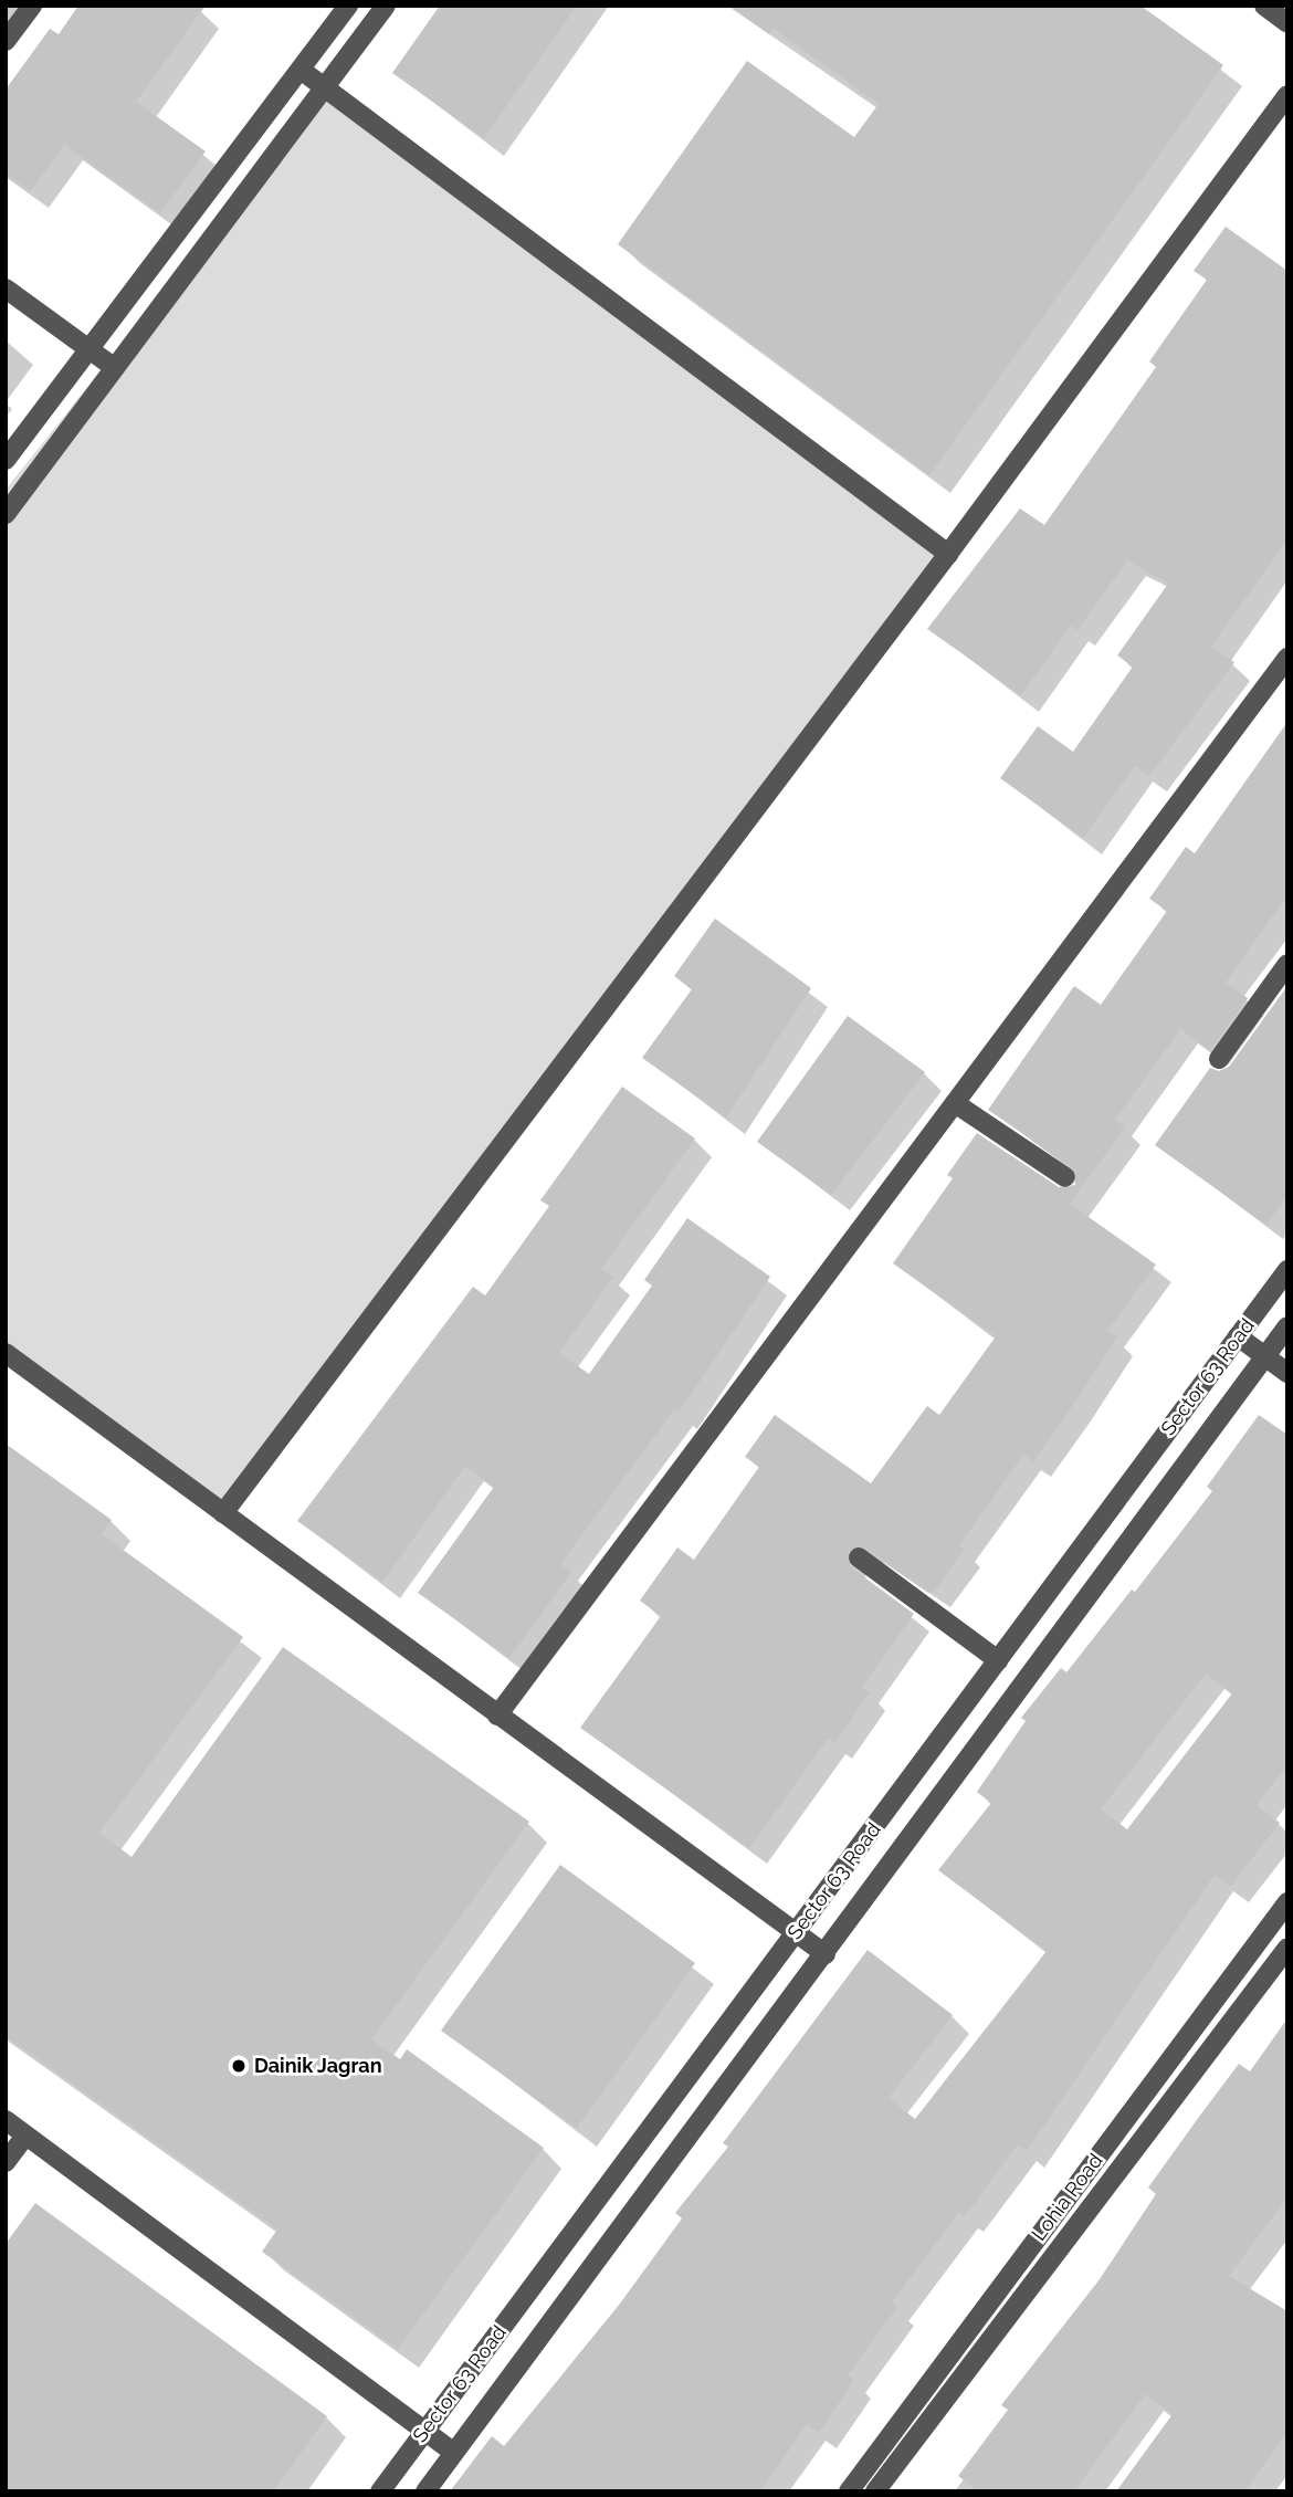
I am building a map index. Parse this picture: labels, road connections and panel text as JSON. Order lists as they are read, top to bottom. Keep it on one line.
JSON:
{"streets":{"street":["Sector 63 Road","Lohia Road"]},"places":["Dainik Jagran"]}
